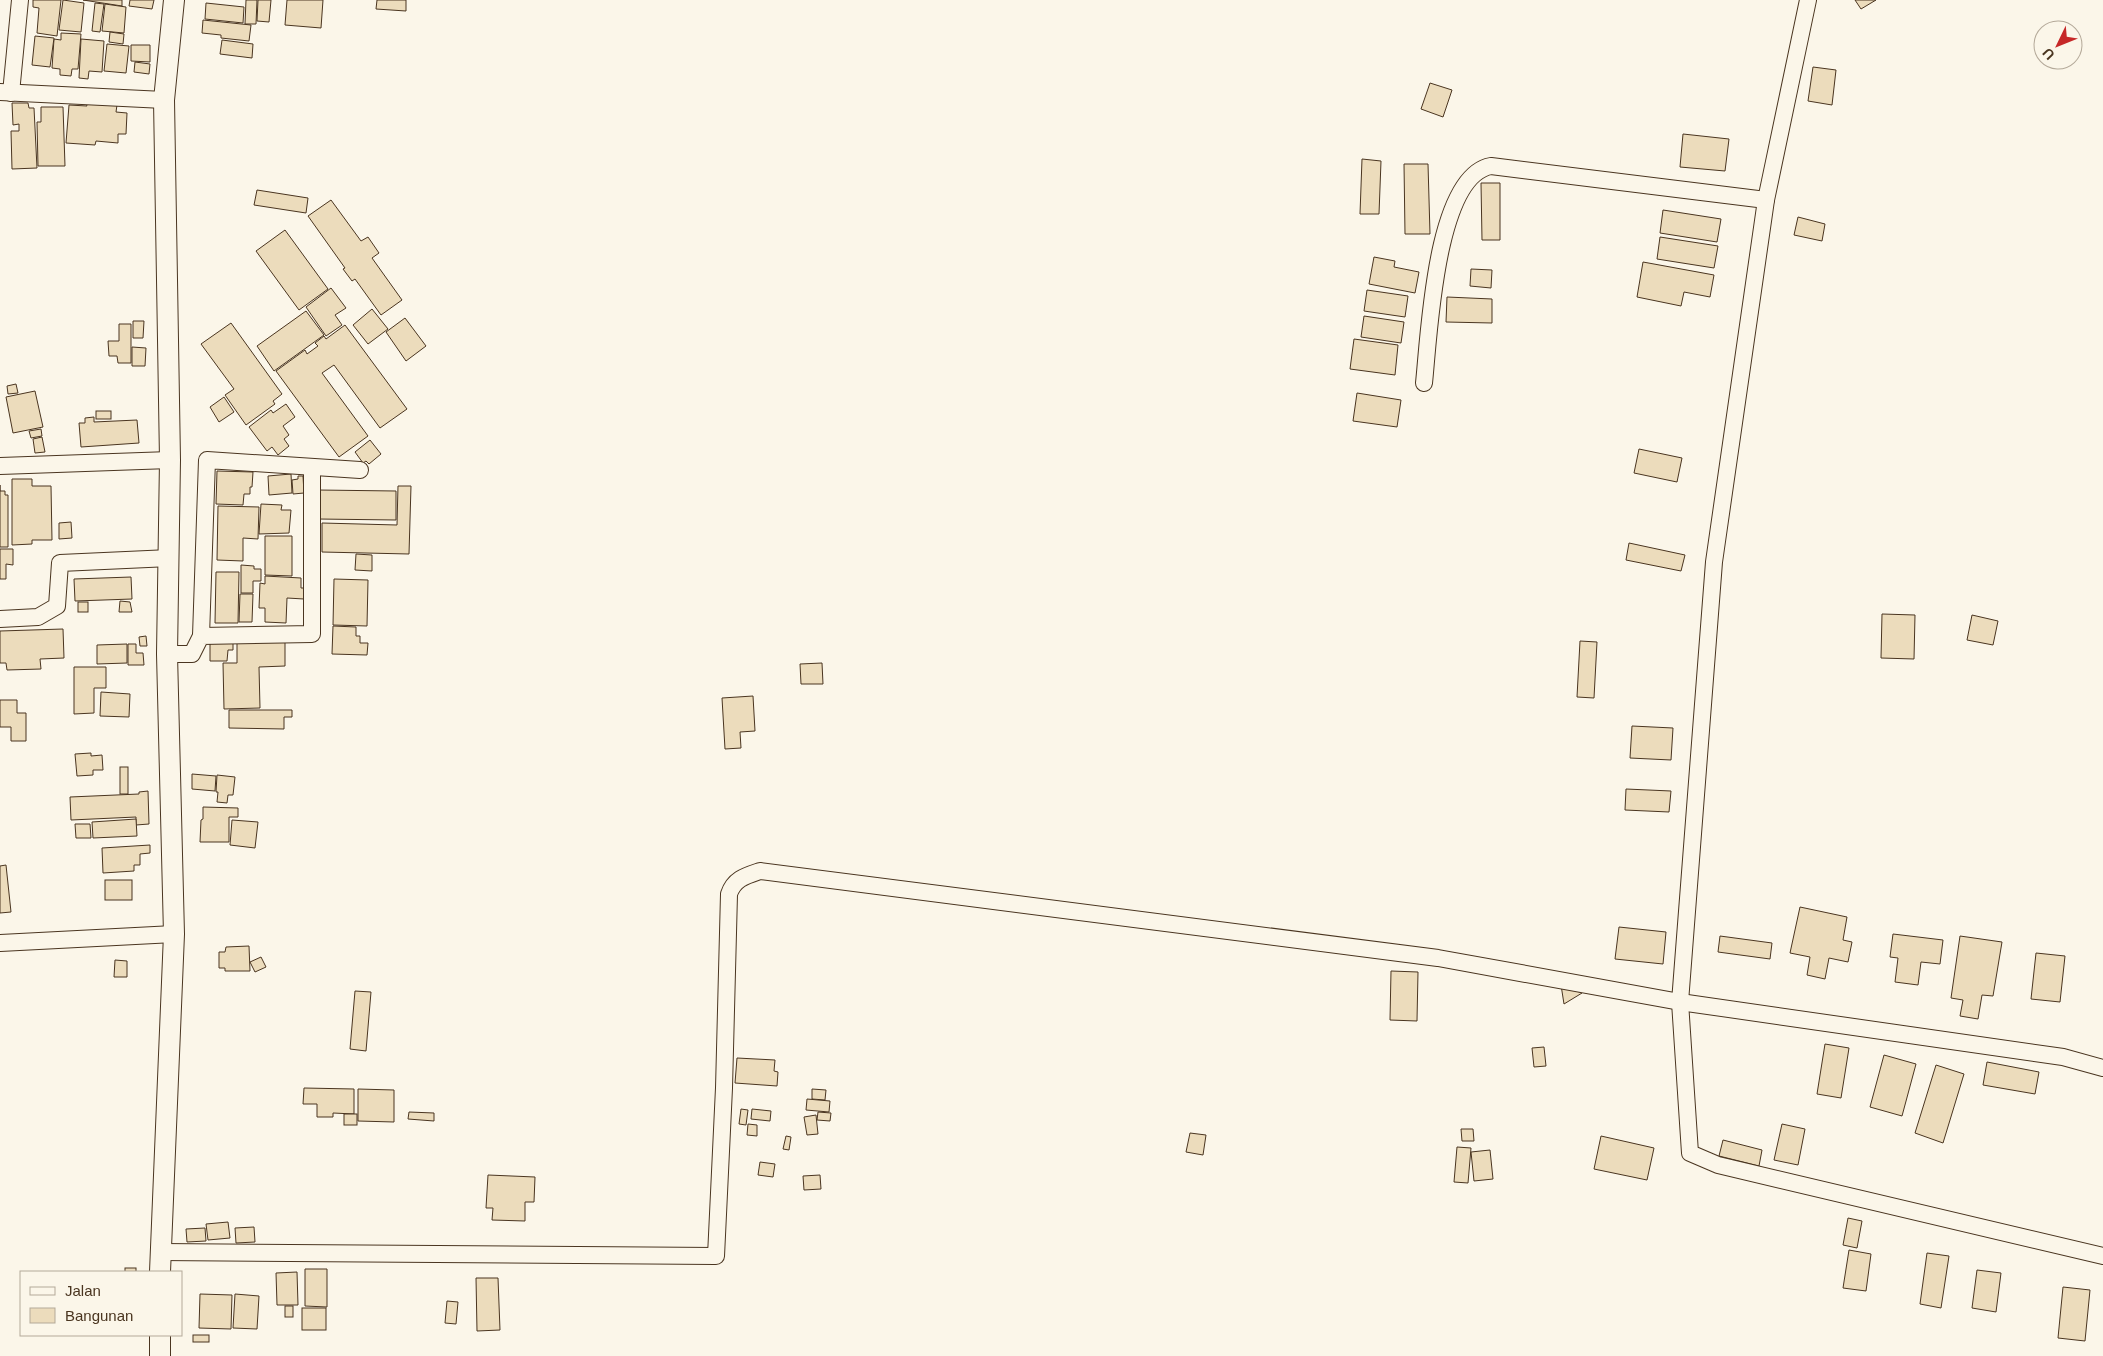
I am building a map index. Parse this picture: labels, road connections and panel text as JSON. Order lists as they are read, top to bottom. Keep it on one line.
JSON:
{"legend":["Jalan","Bangunan"],"north":"bottom left"}
